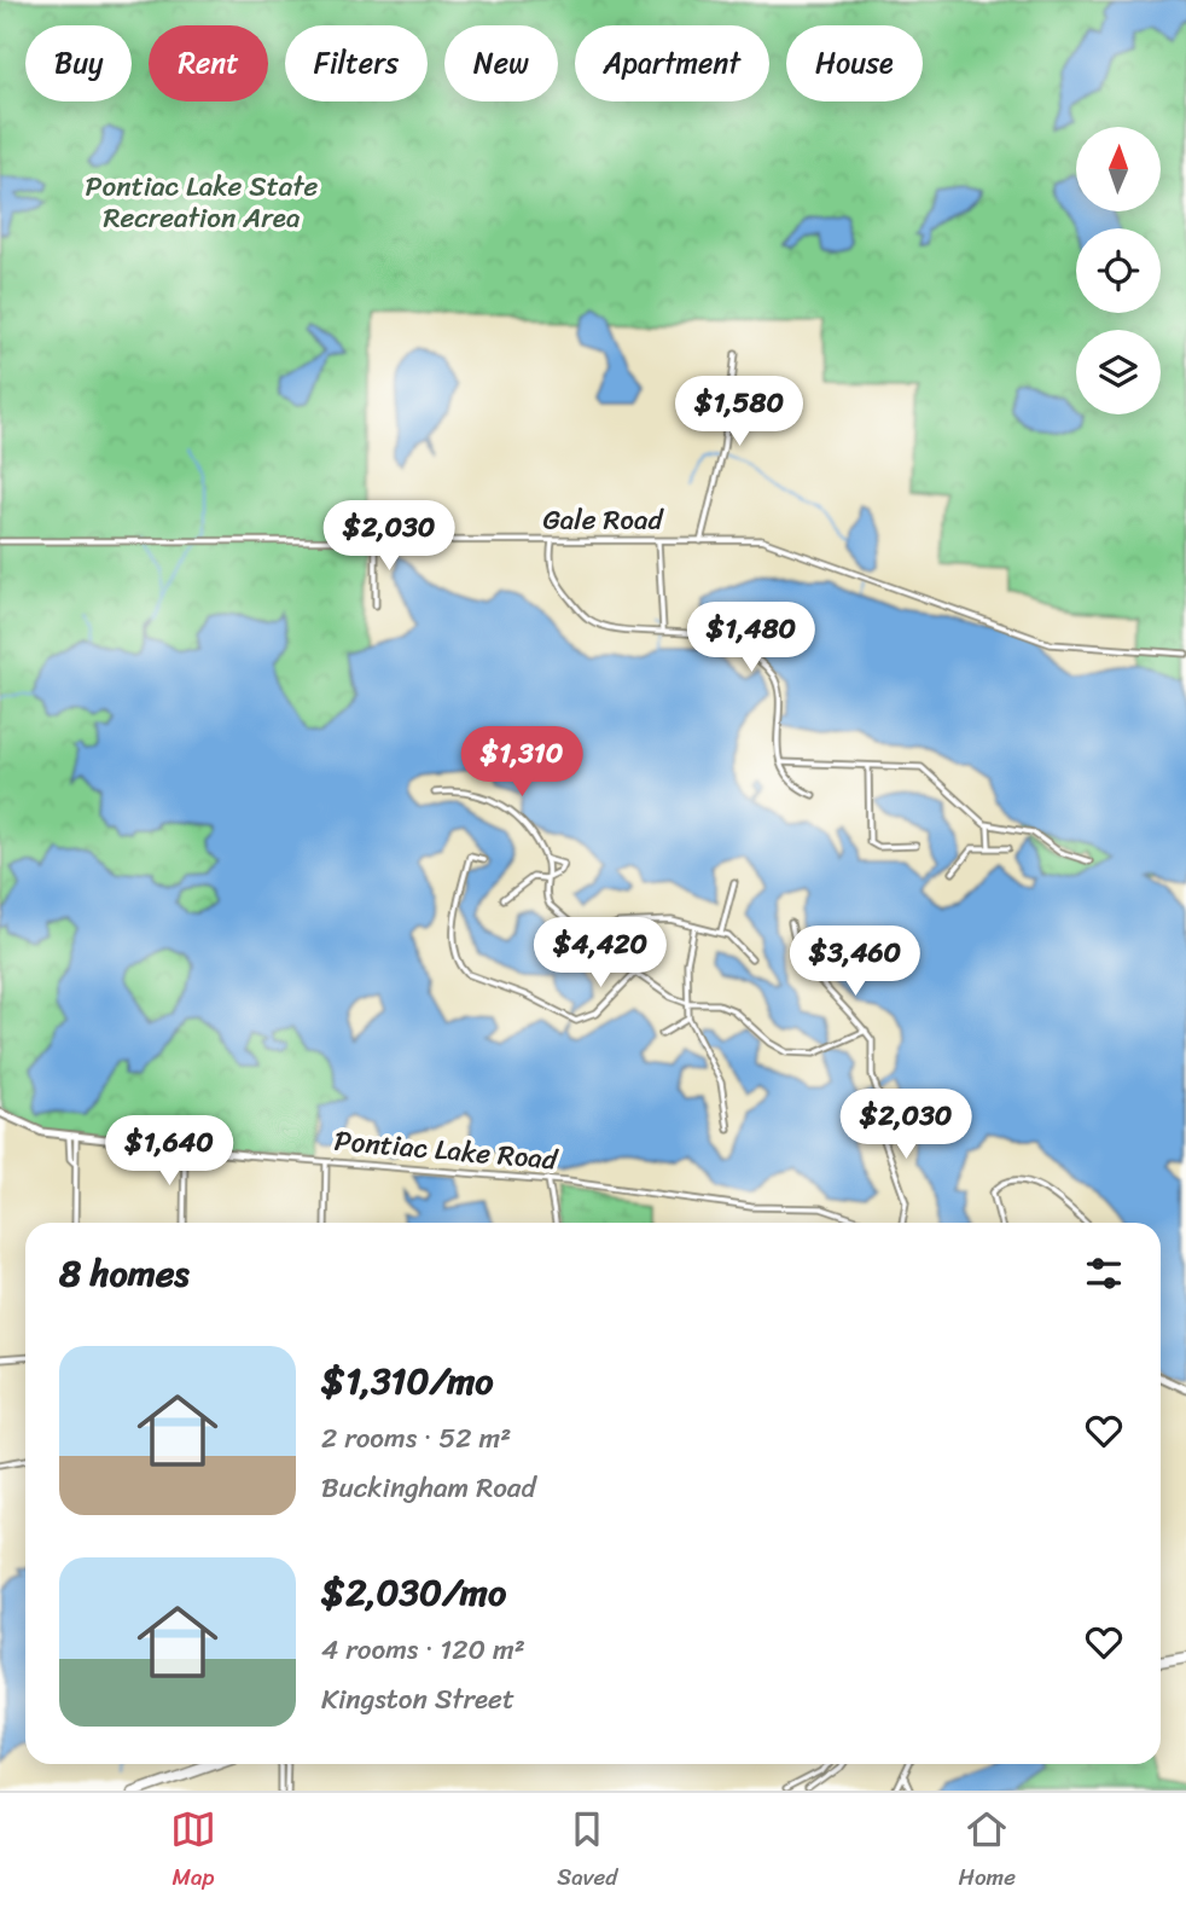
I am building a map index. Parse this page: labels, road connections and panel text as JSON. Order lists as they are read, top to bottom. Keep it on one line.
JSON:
{"streets":{"street":["Gale Road","Pontiac Lake Road"]},"parks":["Pontiac Lake State Recreation Area"],"north":"top","page":{"chip":["Buy","Rent","Filters","New","Apartment","House"],"price":["$1,580","$2,030","$1,480","$1,310","$4,420","$3,460","$2,030","$1,640"],"heading":"8 homes","list":[{"name":"$1,310/mo","note":"2 rooms · 52 m² · Buckingham Road"},{"name":"$2,030/mo","note":"4 rooms · 120 m² · Kingston Street"}],"tabs":["Map","Saved","Home"]}}
